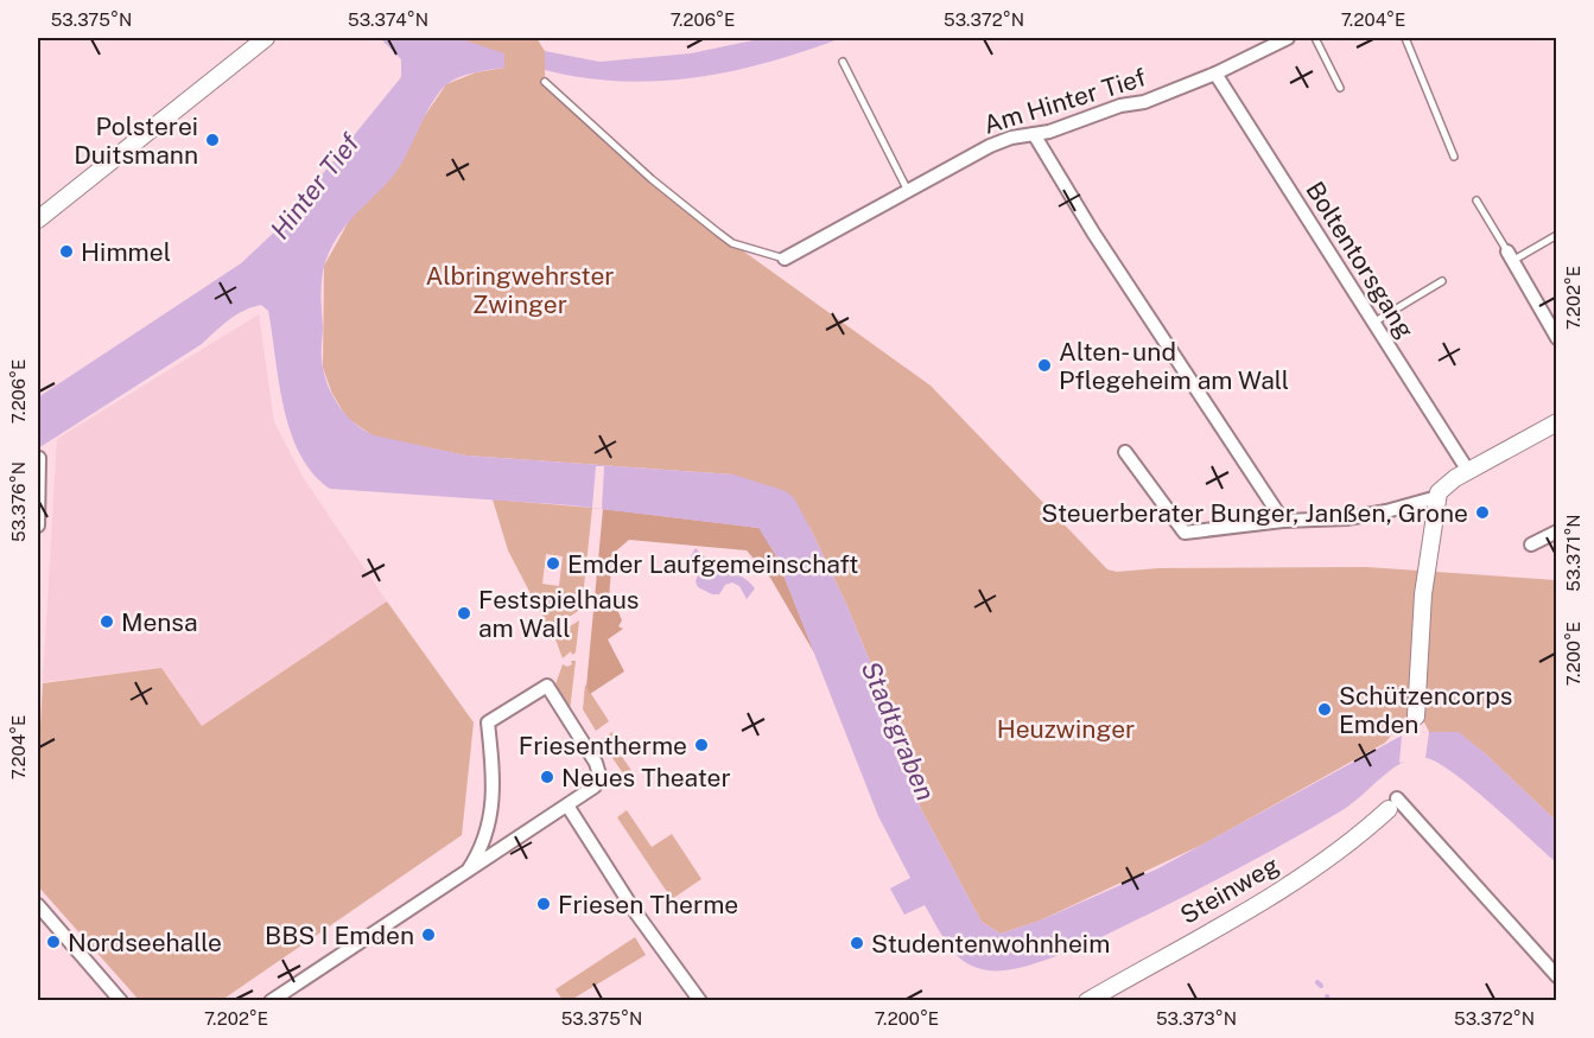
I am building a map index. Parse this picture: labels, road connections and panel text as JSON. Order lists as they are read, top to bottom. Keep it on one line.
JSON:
{"streets":{"street":["Am Hinter Tief","Boltentorsgang","Steinweg"]},"crossings":[["Am Hinter Tief","Boltentorsgang"]],"water":["Hinter Tief","Stadtgraben"],"parks":["Albringwehrster Zwinger","Heuzwinger"],"places":["Polsterei Duitsmann","Himmel","Alten- und Pflegeheim am Wall","Steuerberater Bunger, Janßen, Grone","Emder Laufgemeinschaft","Festspielhaus am Wall","Mensa","Schützencorps Emden","Friesentherme","Neues Theater","Friesen Therme","BBS I Emden","Nordseehalle","Studentenwohnheim"],"coordinates":["53.375°N","53.374°N","7.206°E","53.372°N","7.204°E","7.202°E","53.376°N","53.371°N","7.200°E","53.373°N"]}
